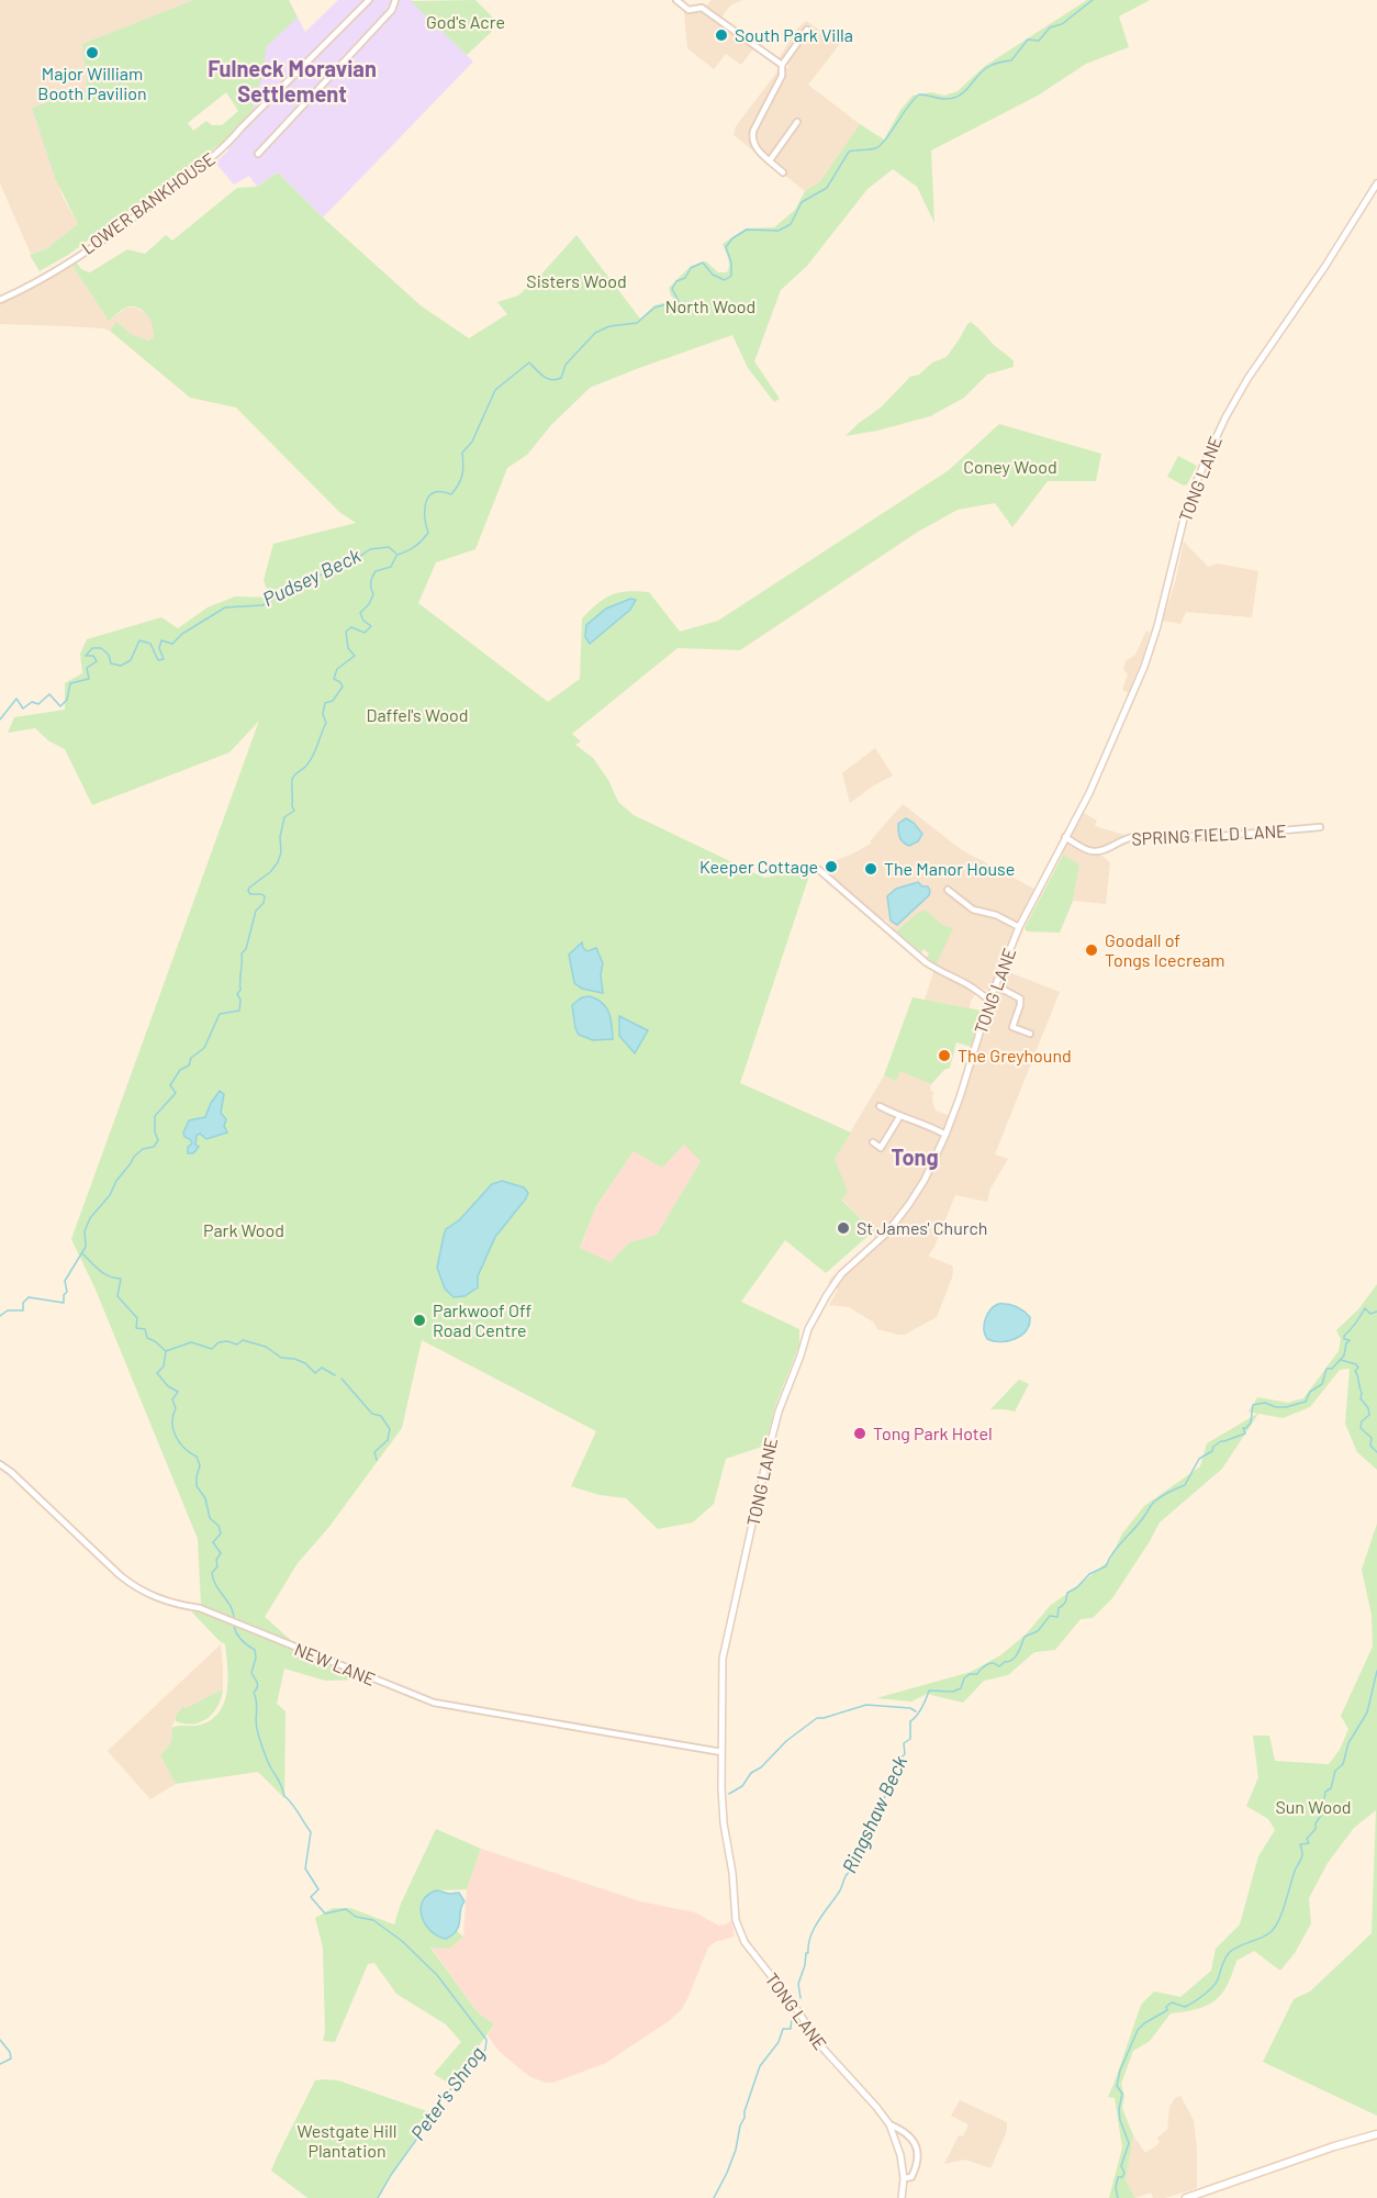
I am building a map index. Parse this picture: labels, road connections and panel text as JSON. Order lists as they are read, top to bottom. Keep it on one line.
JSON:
{"streets":{"street":["LOWER BANKHOUSE","TONG LANE","SPRING FIELD LANE","NEW LANE"]},"crossings":[["TONG LANE","SPRING FIELD LANE"],["TONG LANE","NEW LANE"]],"districts":["Fulneck Moravian Settlement","Tong"],"water":["Pudsey Beck","Ringshaw Beck","Peter's Shrog"],"parks":["God's Acre","Sisters Wood","North Wood","Coney Wood","Daffel's Wood","Park Wood","Sun Wood","Westgate Hill Plantation"],"places":["South Park Villa","Major William Booth Pavilion","Keeper Cottage","The Manor House","Goodall of Tongs Icecream","The Greyhound","St James' Church","Parkwoof Off Road Centre","Tong Park Hotel"]}
